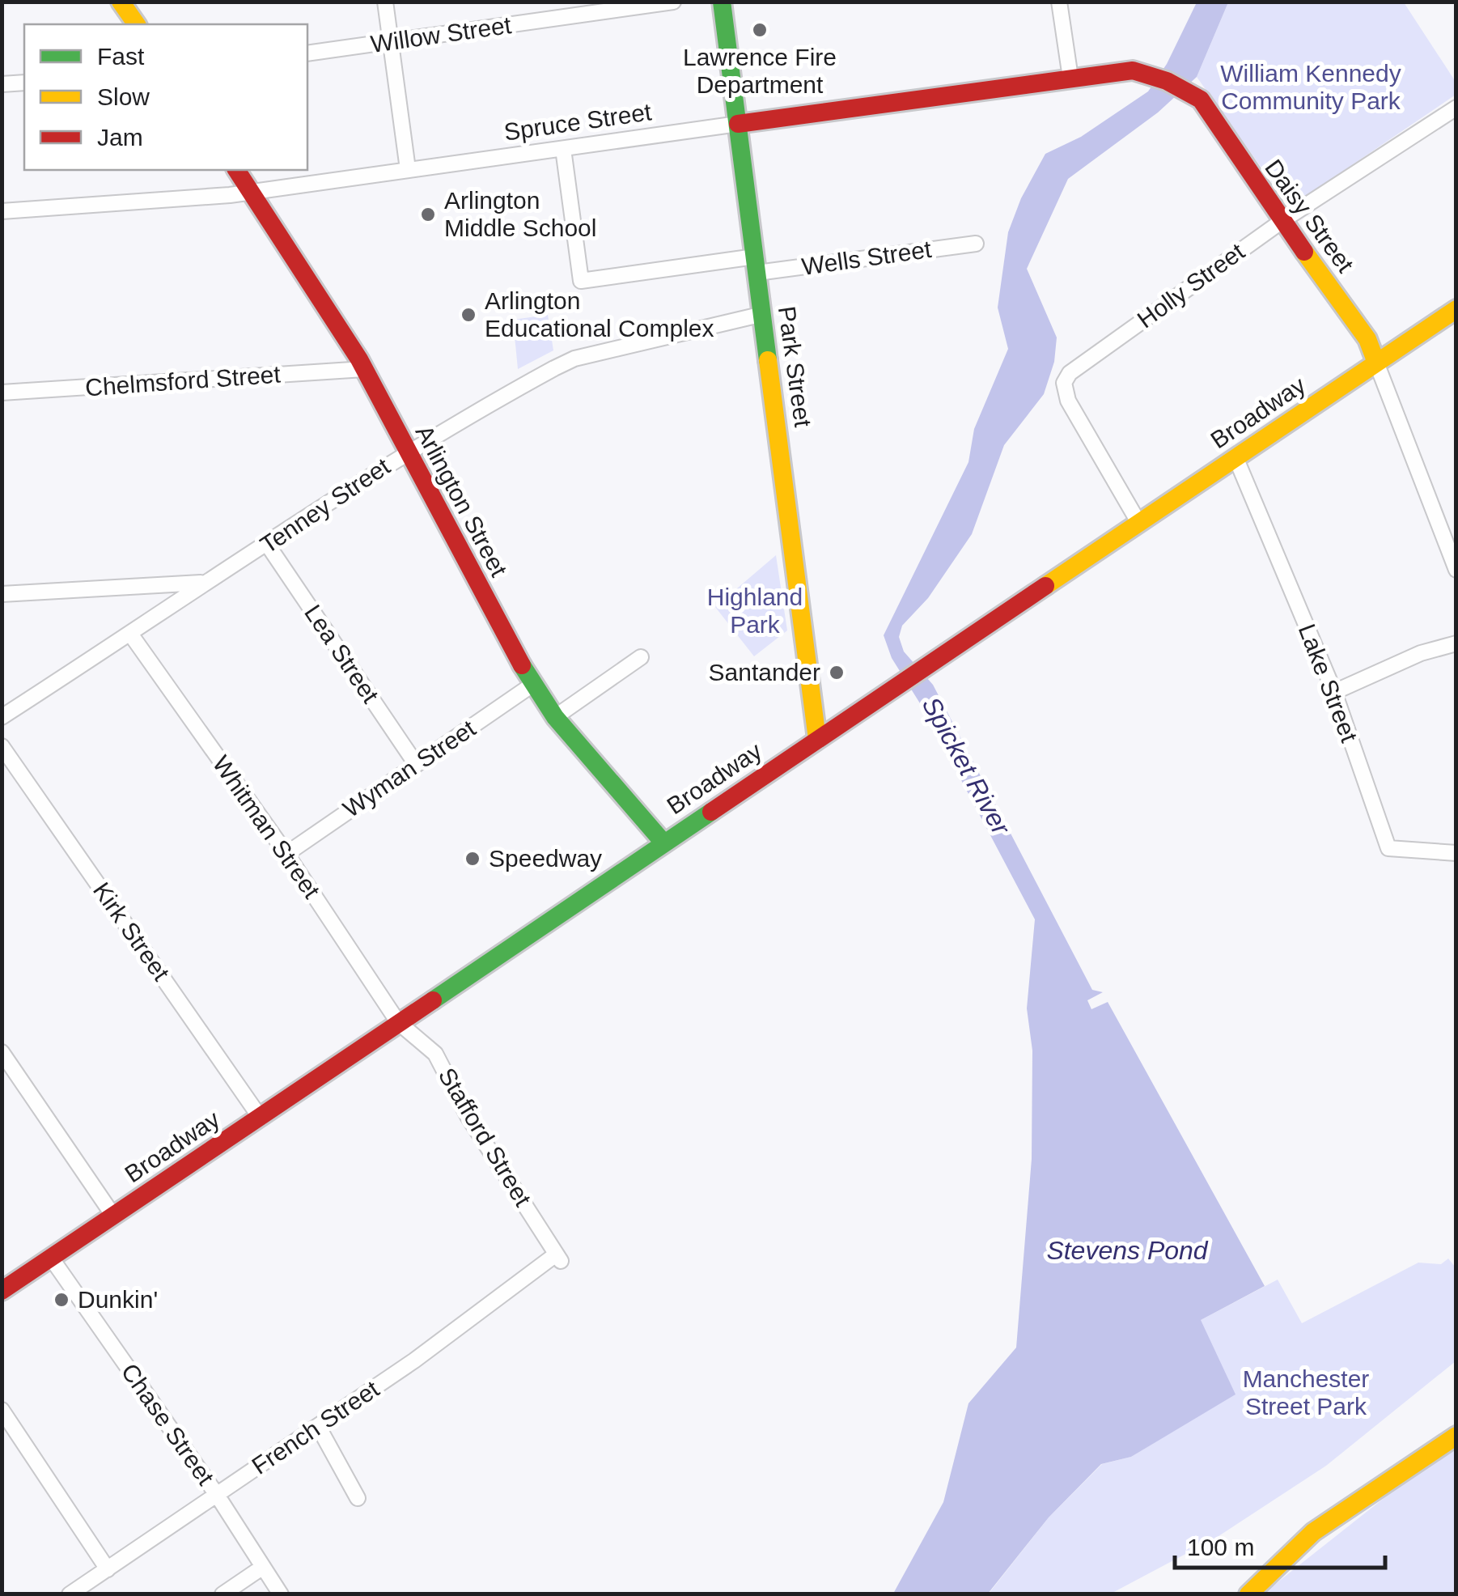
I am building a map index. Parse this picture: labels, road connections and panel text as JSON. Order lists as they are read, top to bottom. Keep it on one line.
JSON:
{"streets":{"main road":["Spruce Street","Daisy Street","Park Street","Broadway","Arlington Street"],"street":["Willow Street","Wells Street","Holly Street","Chelmsford Street","Tenney Street","Lea Street","Lake Street","Wyman Street","Whitman Street","Kirk Street","Stafford Street","Chase Street","French Street"]},"crossings":[["Spruce Street","Daisy Street"],["Spruce Street","Wells Street"],["Spruce Street","Park Street"],["Spruce Street","Arlington Street"],["Daisy Street","Holly Street"],["Daisy Street","Broadway"],["Wells Street","Park Street"],["Holly Street","Broadway"],["Park Street","Broadway"],["Park Street","Tenney Street"],["Chelmsford Street","Arlington Street"],["Broadway","Arlington Street"],["Broadway","Lake Street"],["Broadway","Whitman Street"],["Broadway","Kirk Street"],["Broadway","Stafford Street"],["Broadway","Chase Street"],["Arlington Street","Tenney Street"],["Arlington Street","Wyman Street"],["Tenney Street","Lea Street"],["Tenney Street","Whitman Street"],["Lea Street","Wyman Street"],["Wyman Street","Whitman Street"],["Whitman Street","Stafford Street"],["Stafford Street","French Street"],["Chase Street","French Street"]],"water":["Spicket River","Stevens Pond"],"parks":["William Kennedy Community Park","Highland Park","Manchester Street Park"],"places":["Lawrence Fire Department","Arlington Middle School","Arlington Educational Complex","Santander","Speedway","Dunkin'"],"legend":["Fast","Slow","Jam"],"scale_bar":"100 m"}
